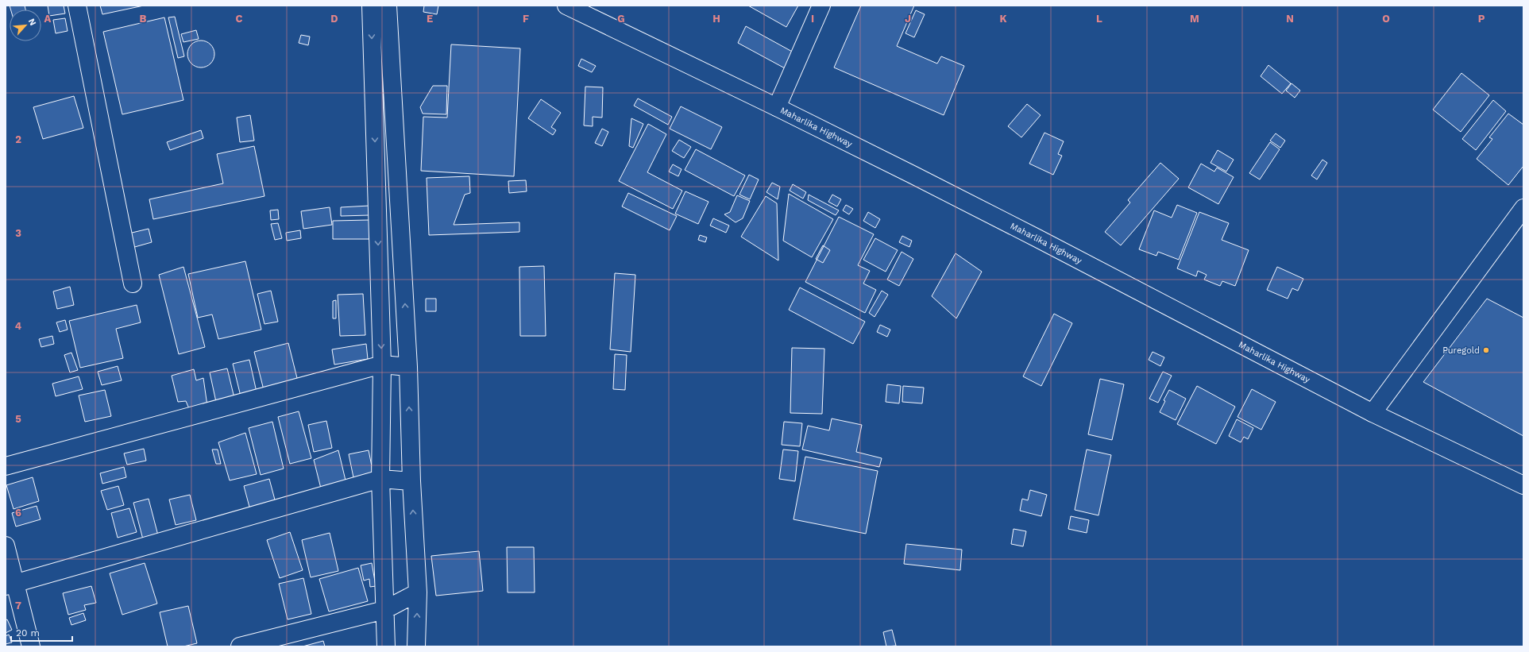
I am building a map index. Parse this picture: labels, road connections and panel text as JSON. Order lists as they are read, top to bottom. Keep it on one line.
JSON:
{"streets":{"main road":["Maharlika Highway"]},"places":["Puregold"],"scale_bar":"20 m","north":"top right","grid":{"columns":["A","B","C","D","E","F","G","H","I","J","K","L","M","N","O","P"],"rows":["2","3","4","5","6","7"]}}
